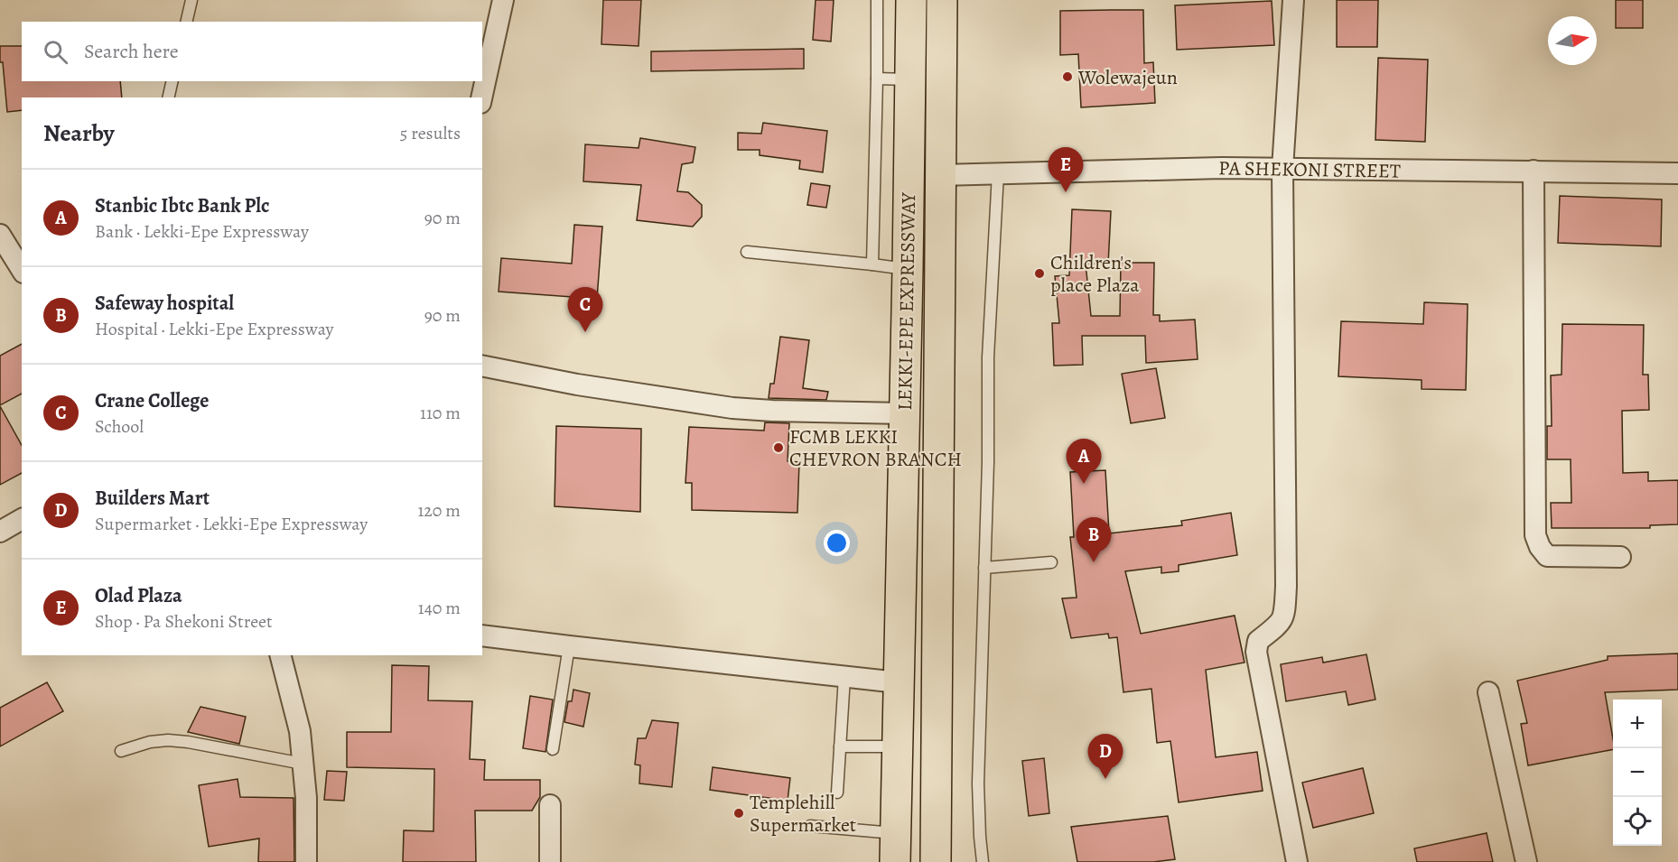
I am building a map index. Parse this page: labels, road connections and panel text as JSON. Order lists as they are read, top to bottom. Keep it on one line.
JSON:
{"streets":{"highway":["LEKKI-EPE EXPRESSWAY"],"street":["PA SHEKONI STREET"]},"crossings":[["PA SHEKONI STREET","LEKKI-EPE EXPRESSWAY"]],"places":["Wolewajeun","Children's place Plaza","FCMB LEKKI CHEVRON BRANCH","Templehill Supermarket"],"north":"right","page":{"search":"Search here","heading":["Nearby","5 results"],"pins":["E","C","A","B","D"],"list":[{"mark":"A","name":"Stanbic Ibtc Bank Plc","note":"Bank · Lekki-Epe Expressway","value":"90 m"},{"mark":"B","name":"Safeway hospital","note":"Hospital · Lekki-Epe Expressway","value":"90 m"},{"mark":"C","name":"Crane College","note":"School","value":"110 m"},{"mark":"D","name":"Builders Mart","note":"Supermarket · Lekki-Epe Expressway","value":"120 m"},{"mark":"E","name":"Olad Plaza","note":"Shop · Pa Shekoni Street","value":"140 m"}],"map_buttons":["+","−"]}}
